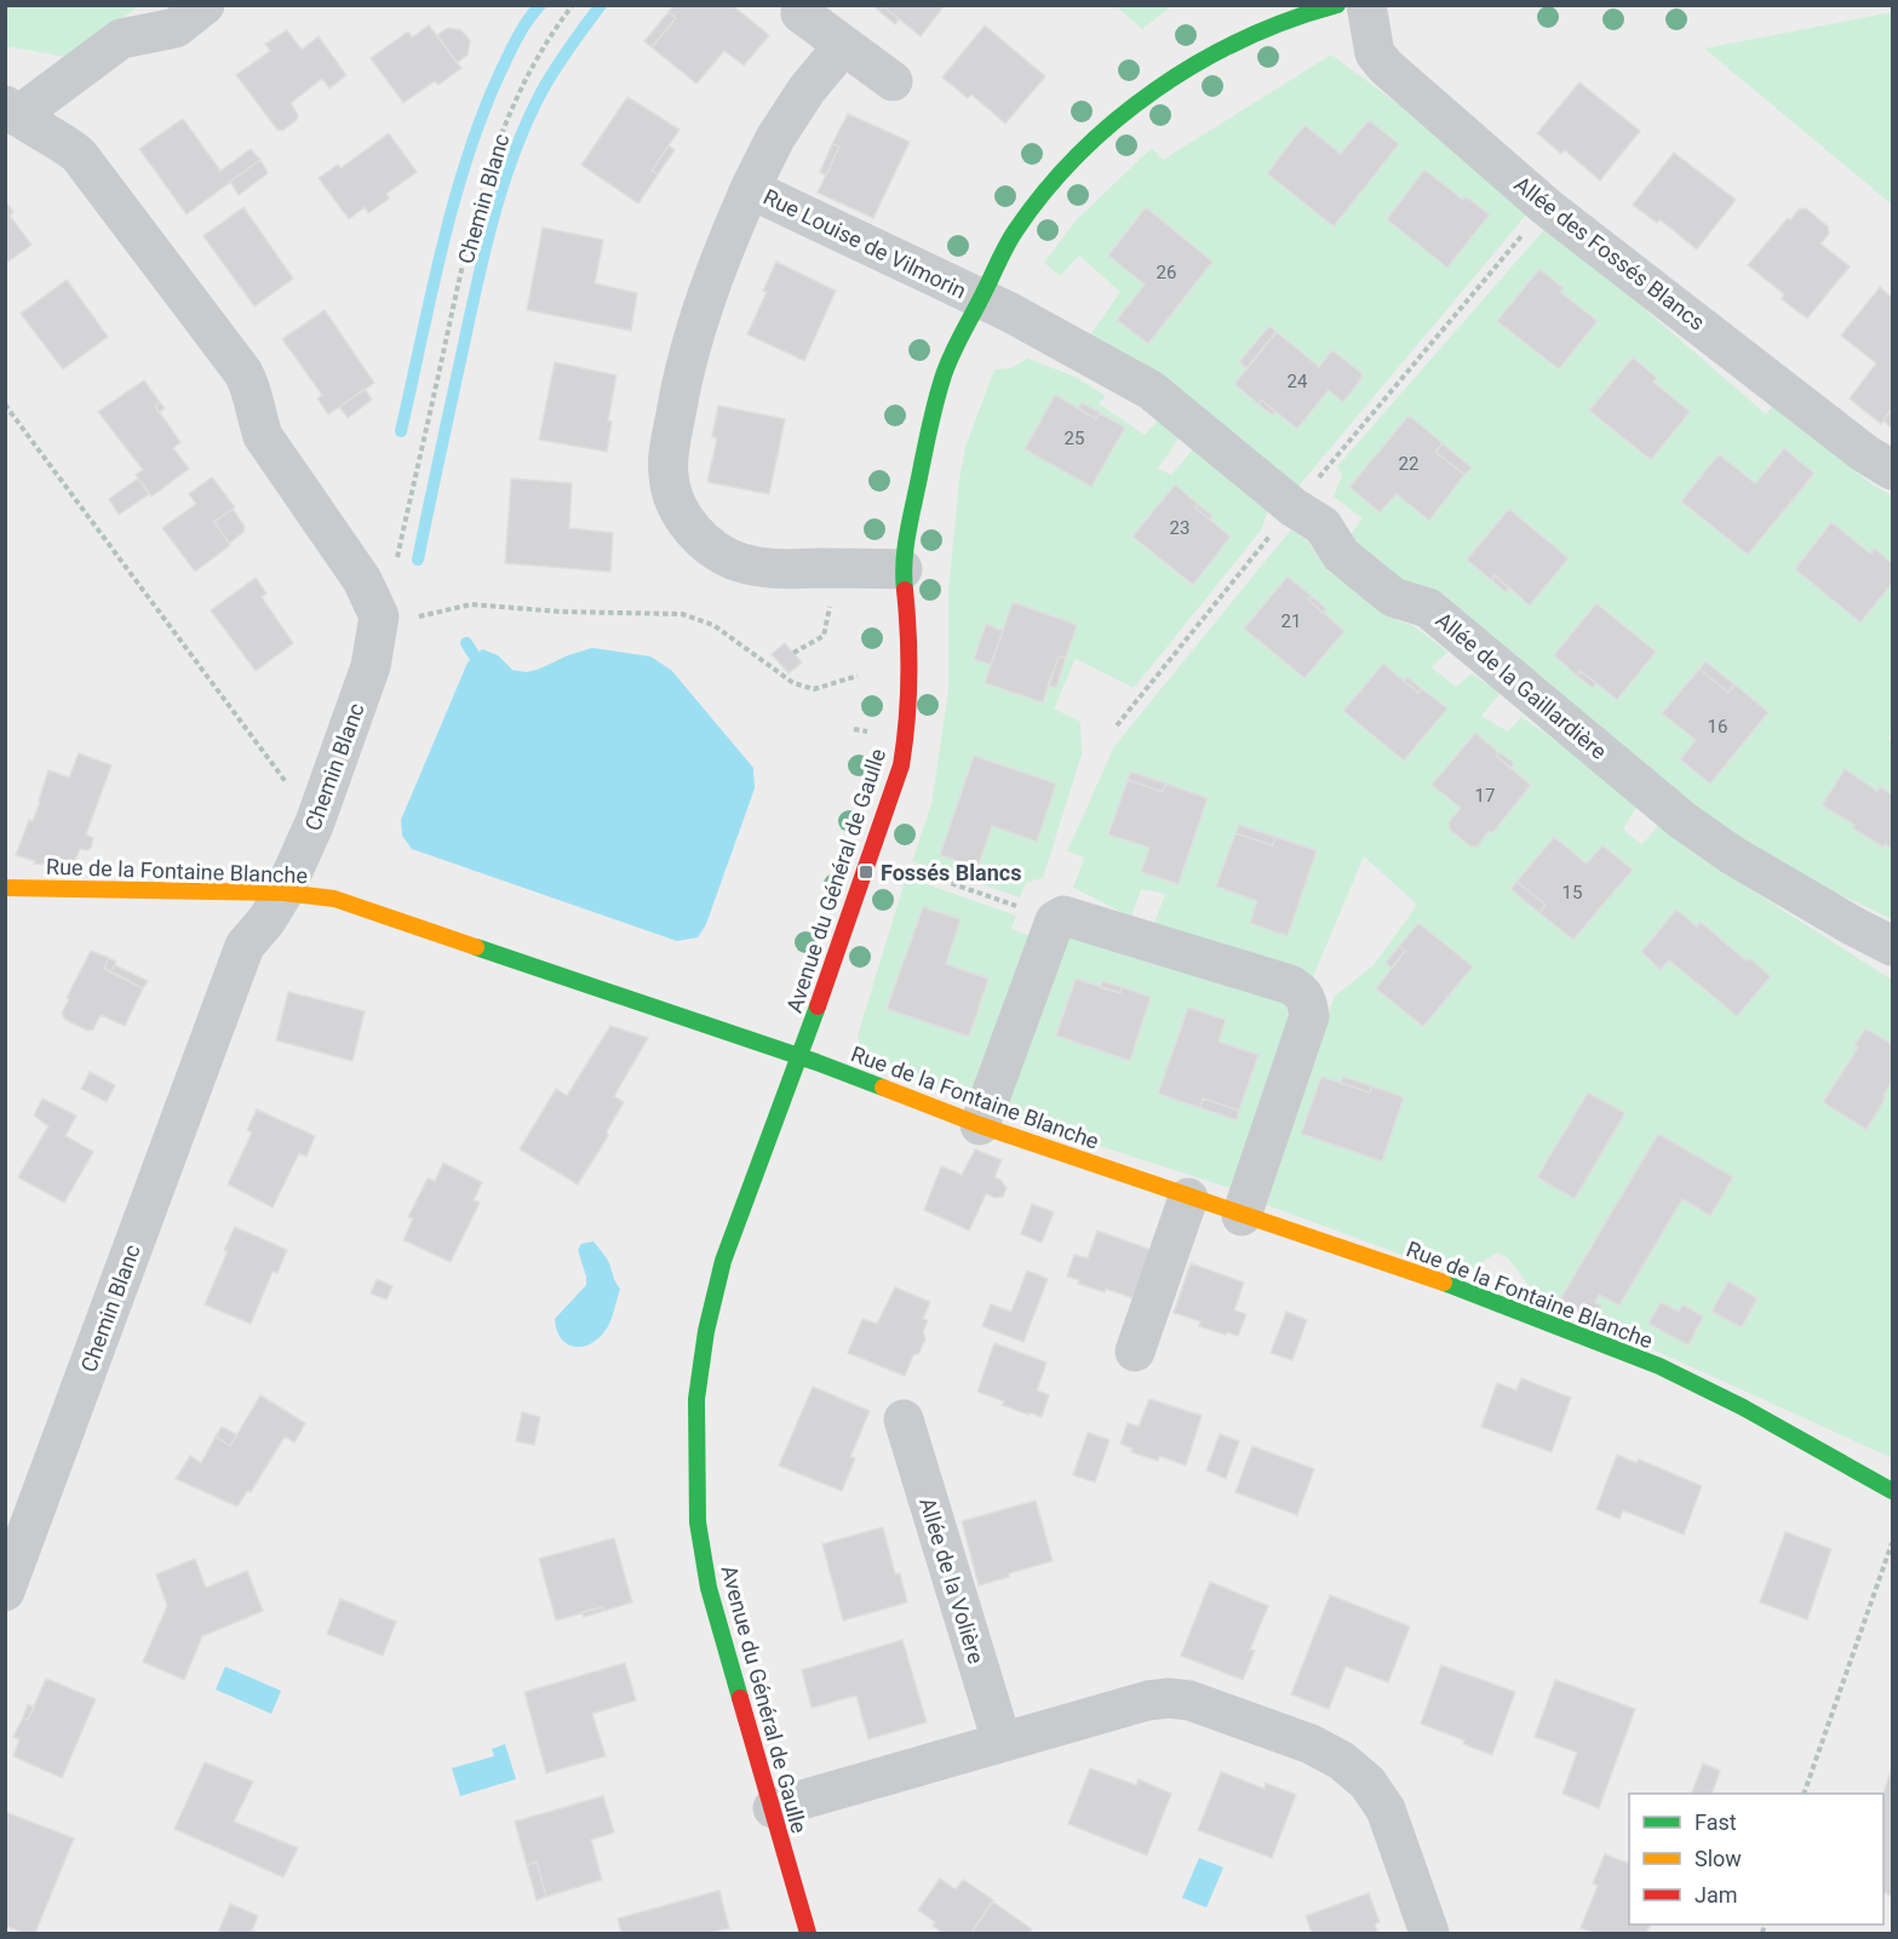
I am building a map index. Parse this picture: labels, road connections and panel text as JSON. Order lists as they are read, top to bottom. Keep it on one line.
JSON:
{"streets":{"street":["Chemin Blanc","Rue Louise de Vilmorin","Allée des Fossés Blancs","Allée de la Gaillardière","Rue de la Fontaine Blanche","Avenue du Général de Gaulle","Allée de la Volière"]},"crossings":[["Chemin Blanc","Rue de la Fontaine Blanche"],["Rue Louise de Vilmorin","Allée de la Gaillardière"],["Rue Louise de Vilmorin","Avenue du Général de Gaulle"],["Allée de la Gaillardière","Avenue du Général de Gaulle"],["Rue de la Fontaine Blanche","Avenue du Général de Gaulle"]],"places":{"transit":["Fossés Blancs"]},"house_numbers":["26","24","25","22","23","21","16","17","15"],"legend":["Fast","Slow","Jam"]}
